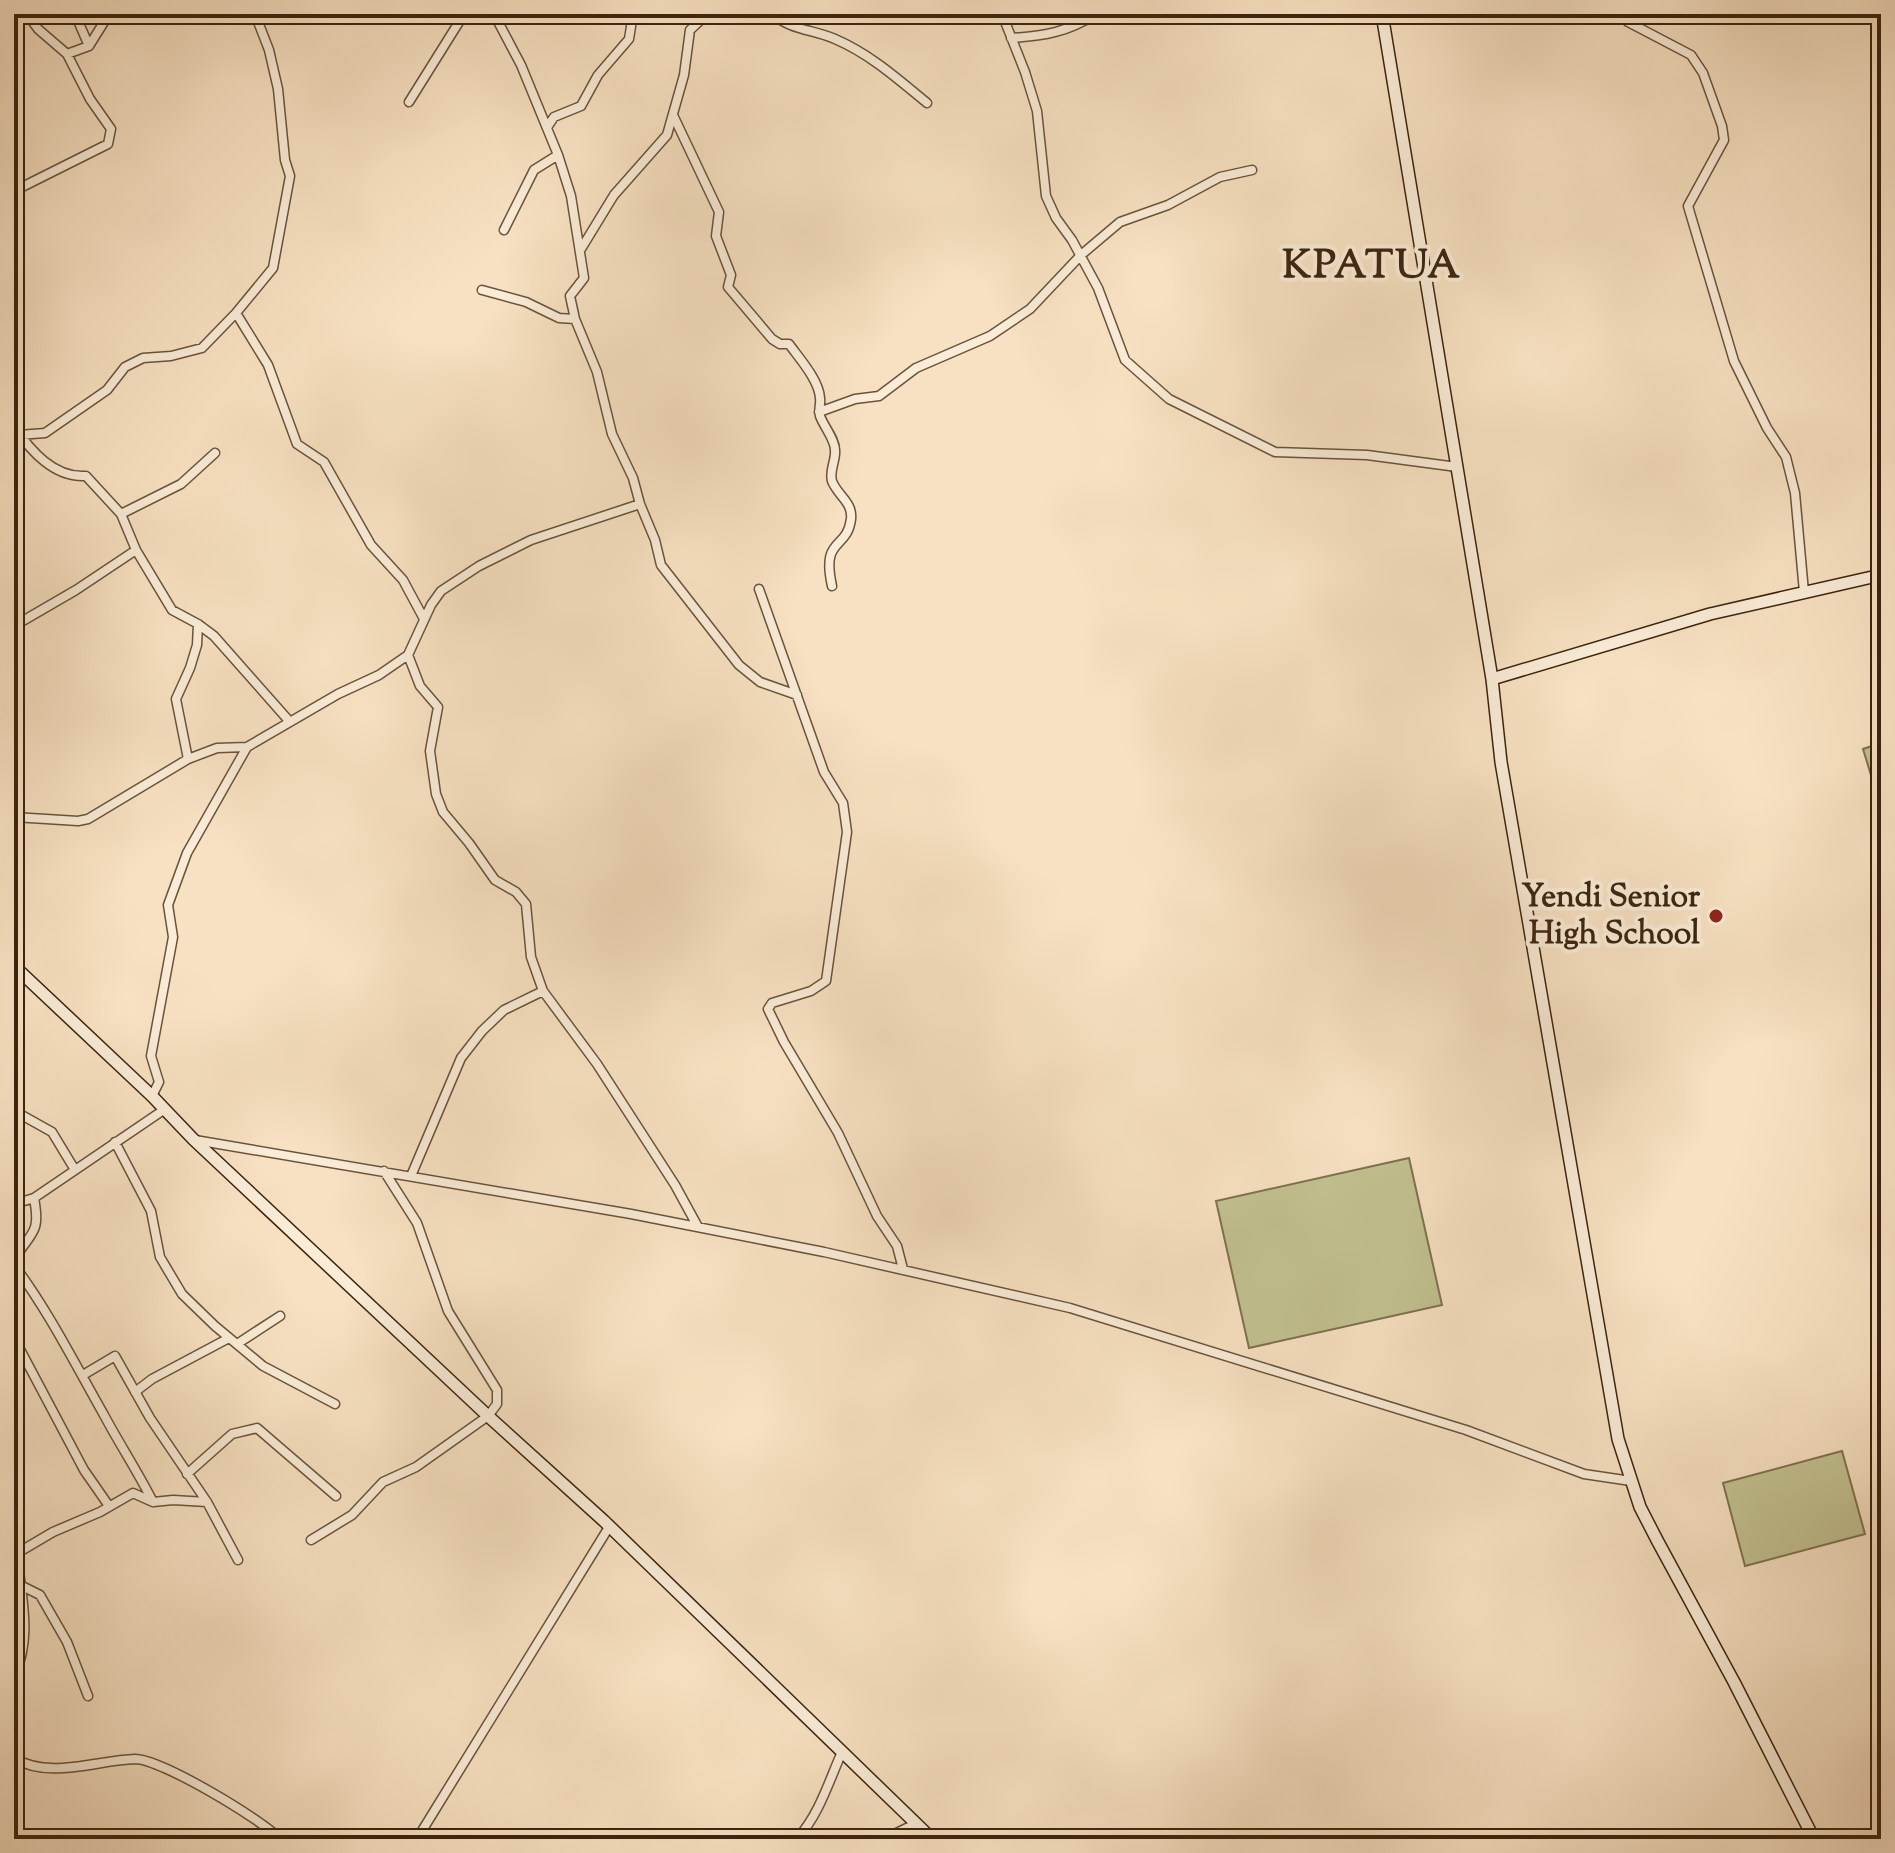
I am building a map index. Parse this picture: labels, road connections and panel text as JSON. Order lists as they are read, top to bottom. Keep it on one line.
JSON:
{"districts":["KPATUA"],"places":["Yendi Senior High School"]}
